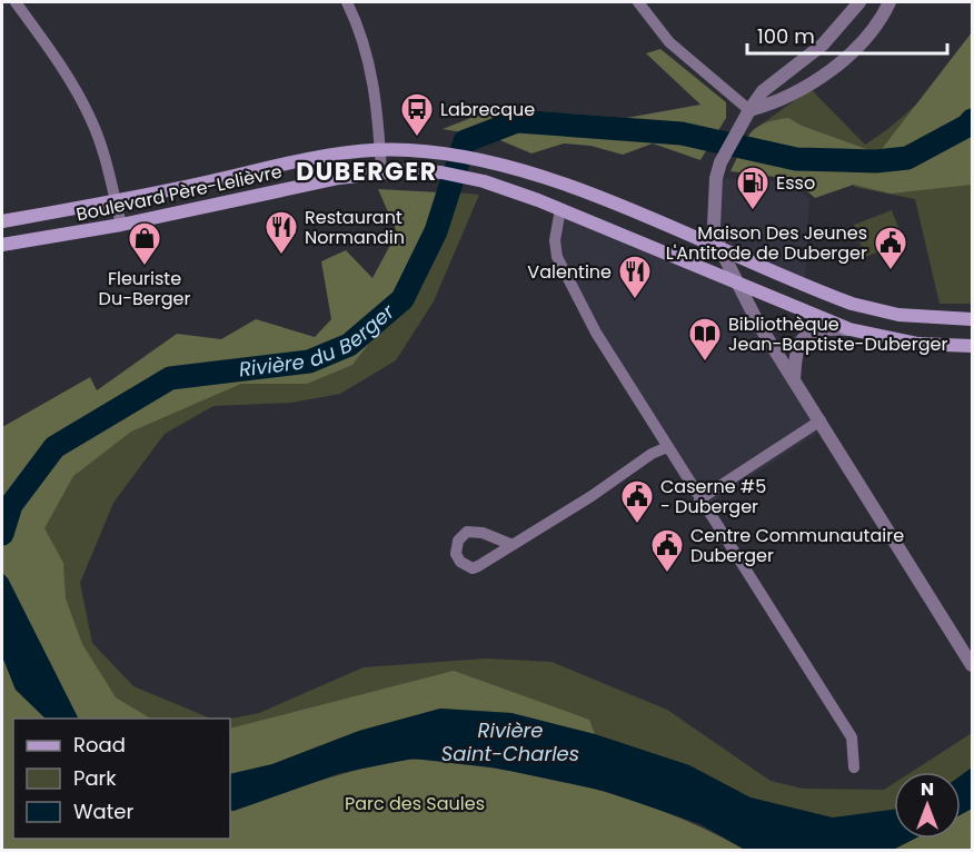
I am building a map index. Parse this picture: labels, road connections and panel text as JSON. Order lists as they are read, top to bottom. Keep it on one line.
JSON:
{"streets":{"main road":["Boulevard Père-Lelièvre"]},"districts":["DUBERGER"],"water":["Rivière du Berger","Rivière Saint-Charles"],"parks":["Parc des Saules"],"places":{"bus stop":["Labrecque"],"fuel station":["Esso"],"restaurant":["Restaurant Normandin","Valentine"],"shop":["Fleuriste Du-Berger"],"public building":["Maison Des Jeunes L'Antitode de Duberger","Caserne #5 - Duberger","Centre Communautaire Duberger"],"library":["Bibliothèque Jean-Baptiste-Duberger"]},"legend":["Road","Park","Water"],"scale_bar":"100 m","north":"top"}
